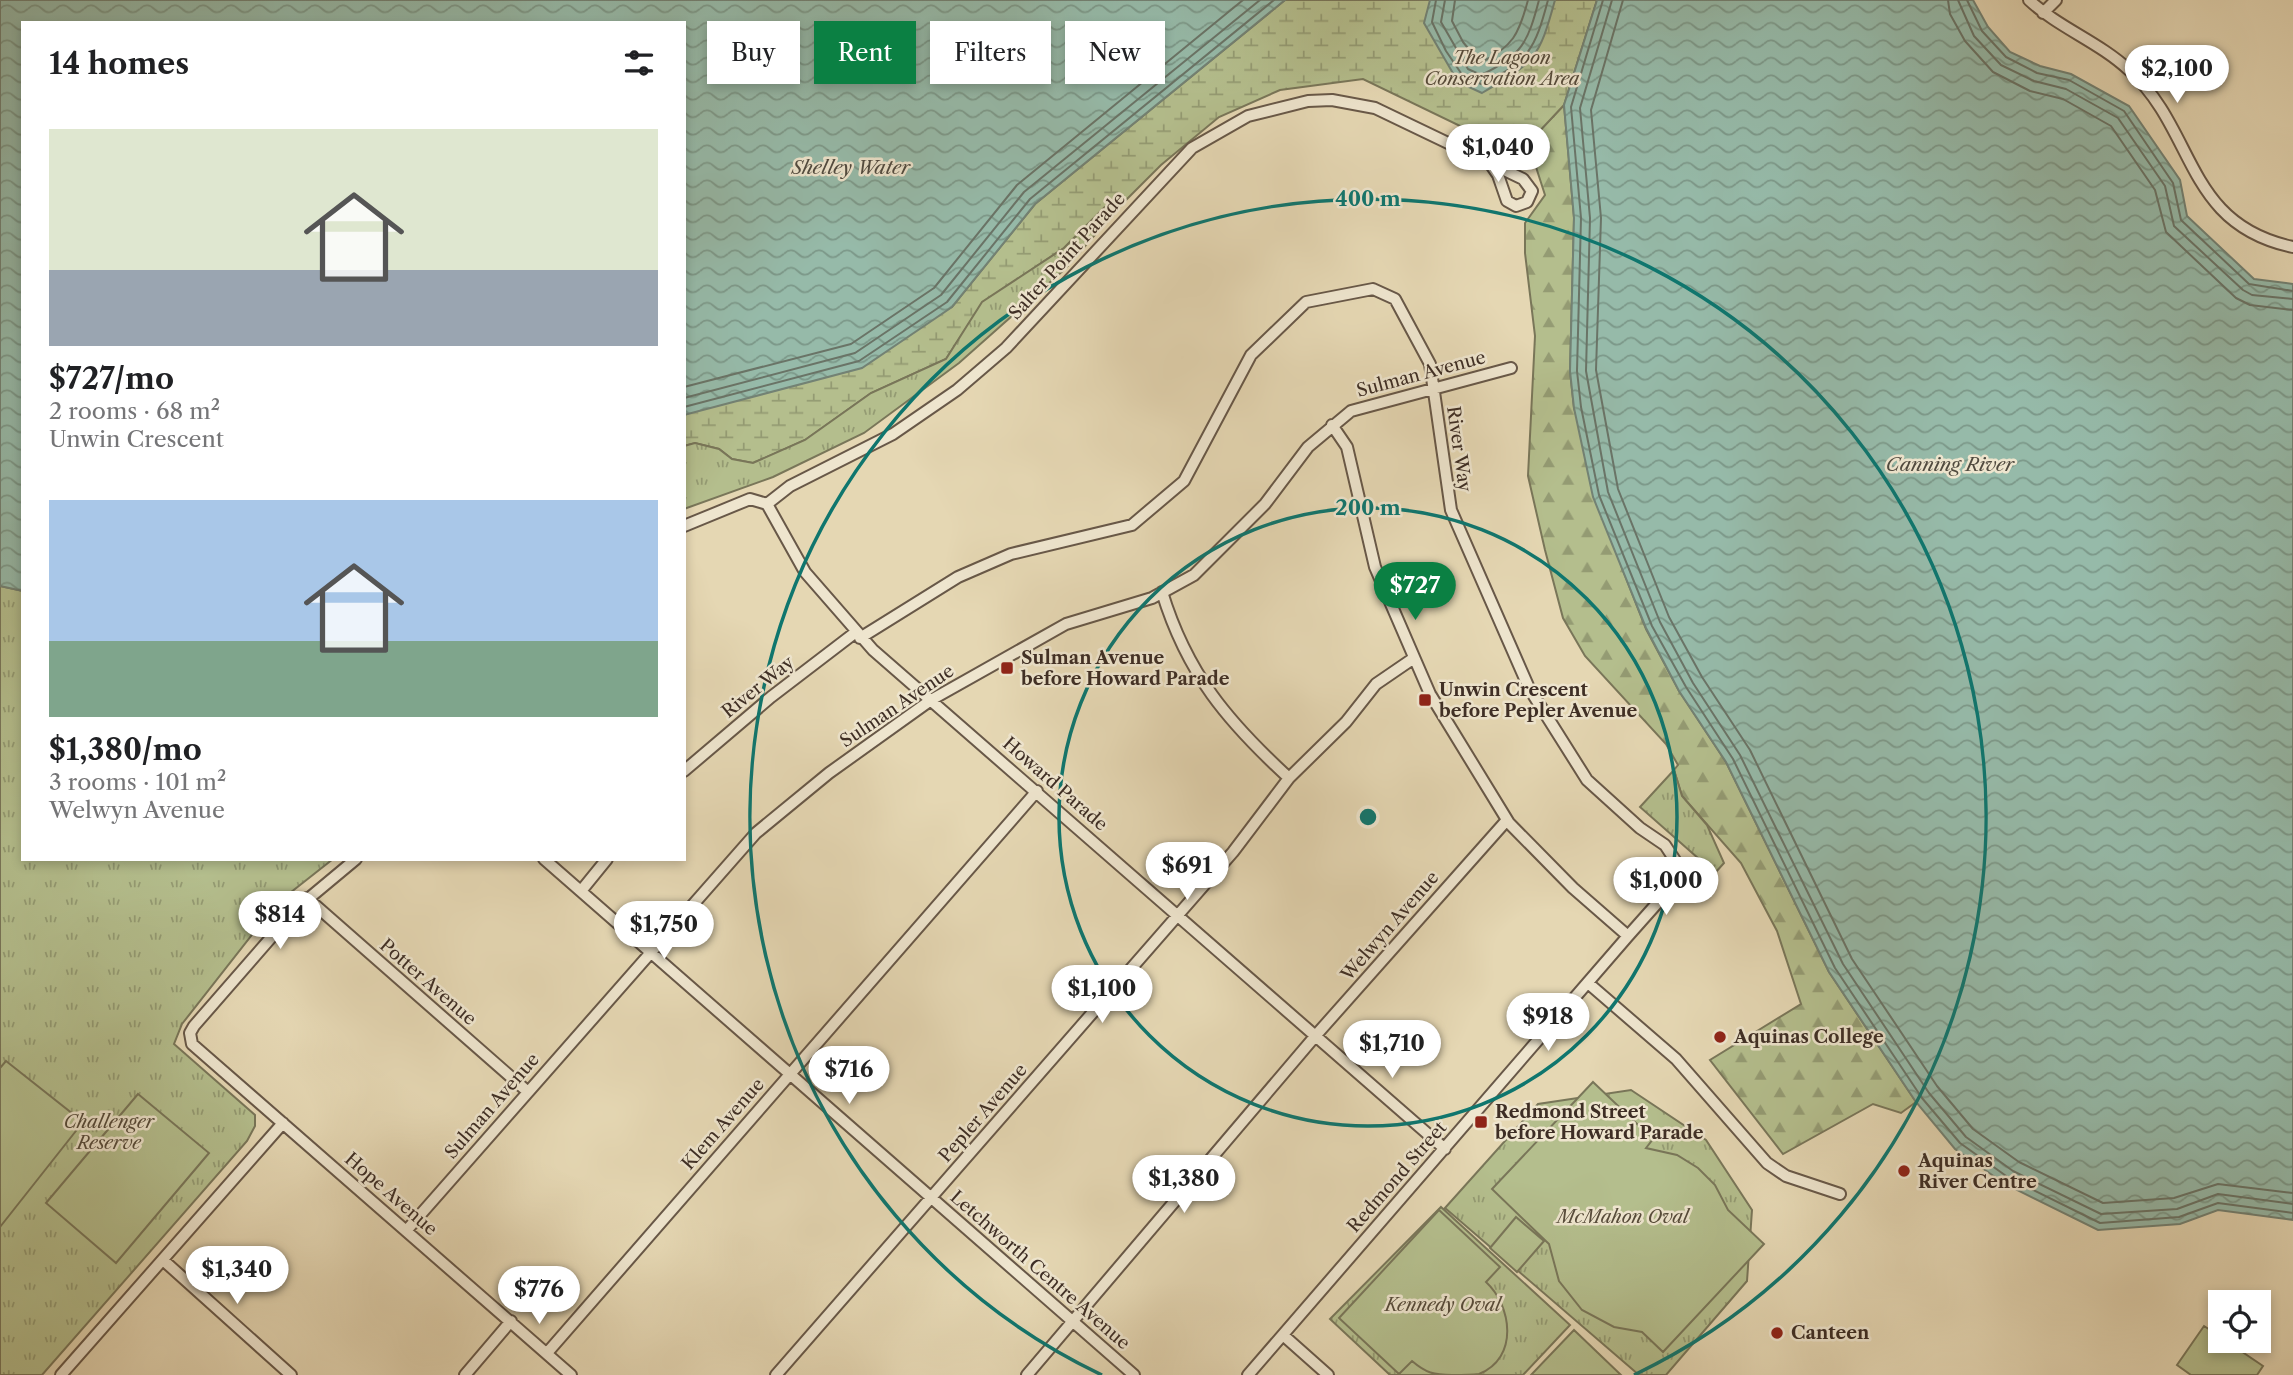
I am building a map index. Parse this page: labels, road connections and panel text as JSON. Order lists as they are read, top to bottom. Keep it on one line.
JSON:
{"streets":{"street":["Salter Point Parade","Sulman Avenue","River Way","Howard Parade","Welwyn Avenue","Potter Avenue","Pepler Avenue","Klem Avenue","Redmond Street","Hope Avenue","Letchworth Centre Avenue"]},"crossings":[["Salter Point Parade","Howard Parade"],["Sulman Avenue","River Way"],["Sulman Avenue","Howard Parade"],["Sulman Avenue","Potter Avenue"],["Sulman Avenue","Hope Avenue"],["Sulman Avenue","Letchworth Centre Avenue"],["River Way","Howard Parade"],["River Way","Redmond Street"],["Howard Parade","Welwyn Avenue"],["Howard Parade","Pepler Avenue"],["Howard Parade","Klem Avenue"],["Howard Parade","Redmond Street"],["Welwyn Avenue","Letchworth Centre Avenue"],["Potter Avenue","Hope Avenue"],["Pepler Avenue","Letchworth Centre Avenue"],["Klem Avenue","Hope Avenue"],["Klem Avenue","Letchworth Centre Avenue"]],"water":["Shelley Water","Canning River"],"parks":["The Lagoon Conservation Area","Challenger Reserve","McMahon Oval","Kennedy Oval"],"places":{"transit":["Sulman Avenue before Howard Parade","Unwin Crescent before Pepler Avenue","Redmond Street before Howard Parade"],"other":["Aquinas College","Aquinas River Centre","Canteen"]},"page":{"chip":["Buy","Rent","Filters","New"],"heading":"14 homes","price":["$2,100","$1,040","$727","$691","$1,000","$814","$1,750","$1,100","$918","$1,710","$716","$1,380","$1,340","$776"],"list":[{"name":"$727/mo","note":"2 rooms · 68 m² · Unwin Crescent"},{"name":"$1,380/mo","note":"3 rooms · 101 m² · Welwyn Avenue"}]},"rings":["400 m","200 m"]}
